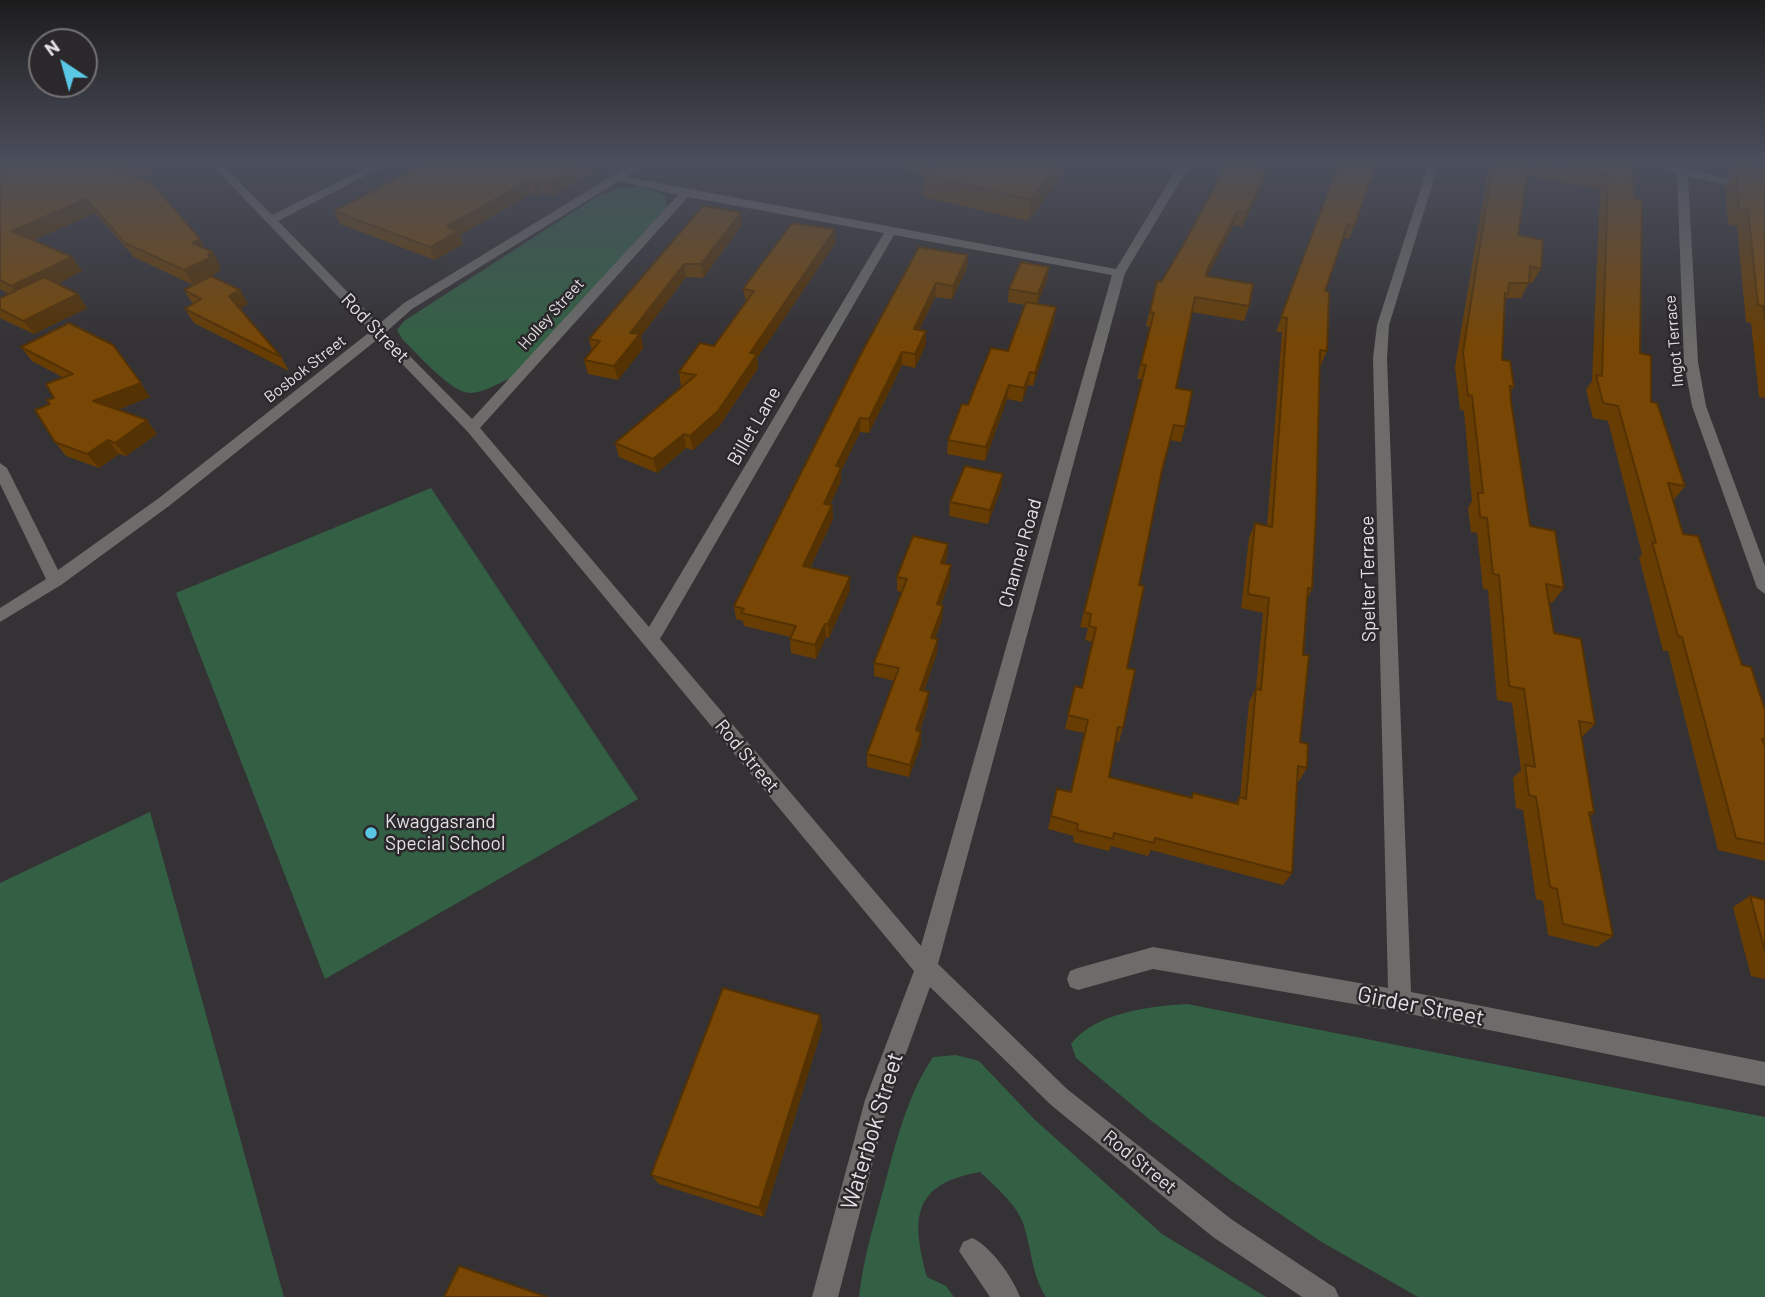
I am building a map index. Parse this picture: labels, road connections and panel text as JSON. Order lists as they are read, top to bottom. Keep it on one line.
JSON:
{"streets":{"street":["Holley Street","Rod Street","Ingot Terrace","Bosbok Street","Billet Lane","Channel Road","Spelter Terrace","Girder Street","Waterbok Street"]},"crossings":[["Holley Street","Rod Street"],["Rod Street","Bosbok Street"],["Rod Street","Billet Lane"],["Rod Street","Channel Road"],["Rod Street","Waterbok Street"],["Channel Road","Waterbok Street"],["Spelter Terrace","Girder Street"]],"places":["Kwaggasrand Special School"],"north":"top left"}
